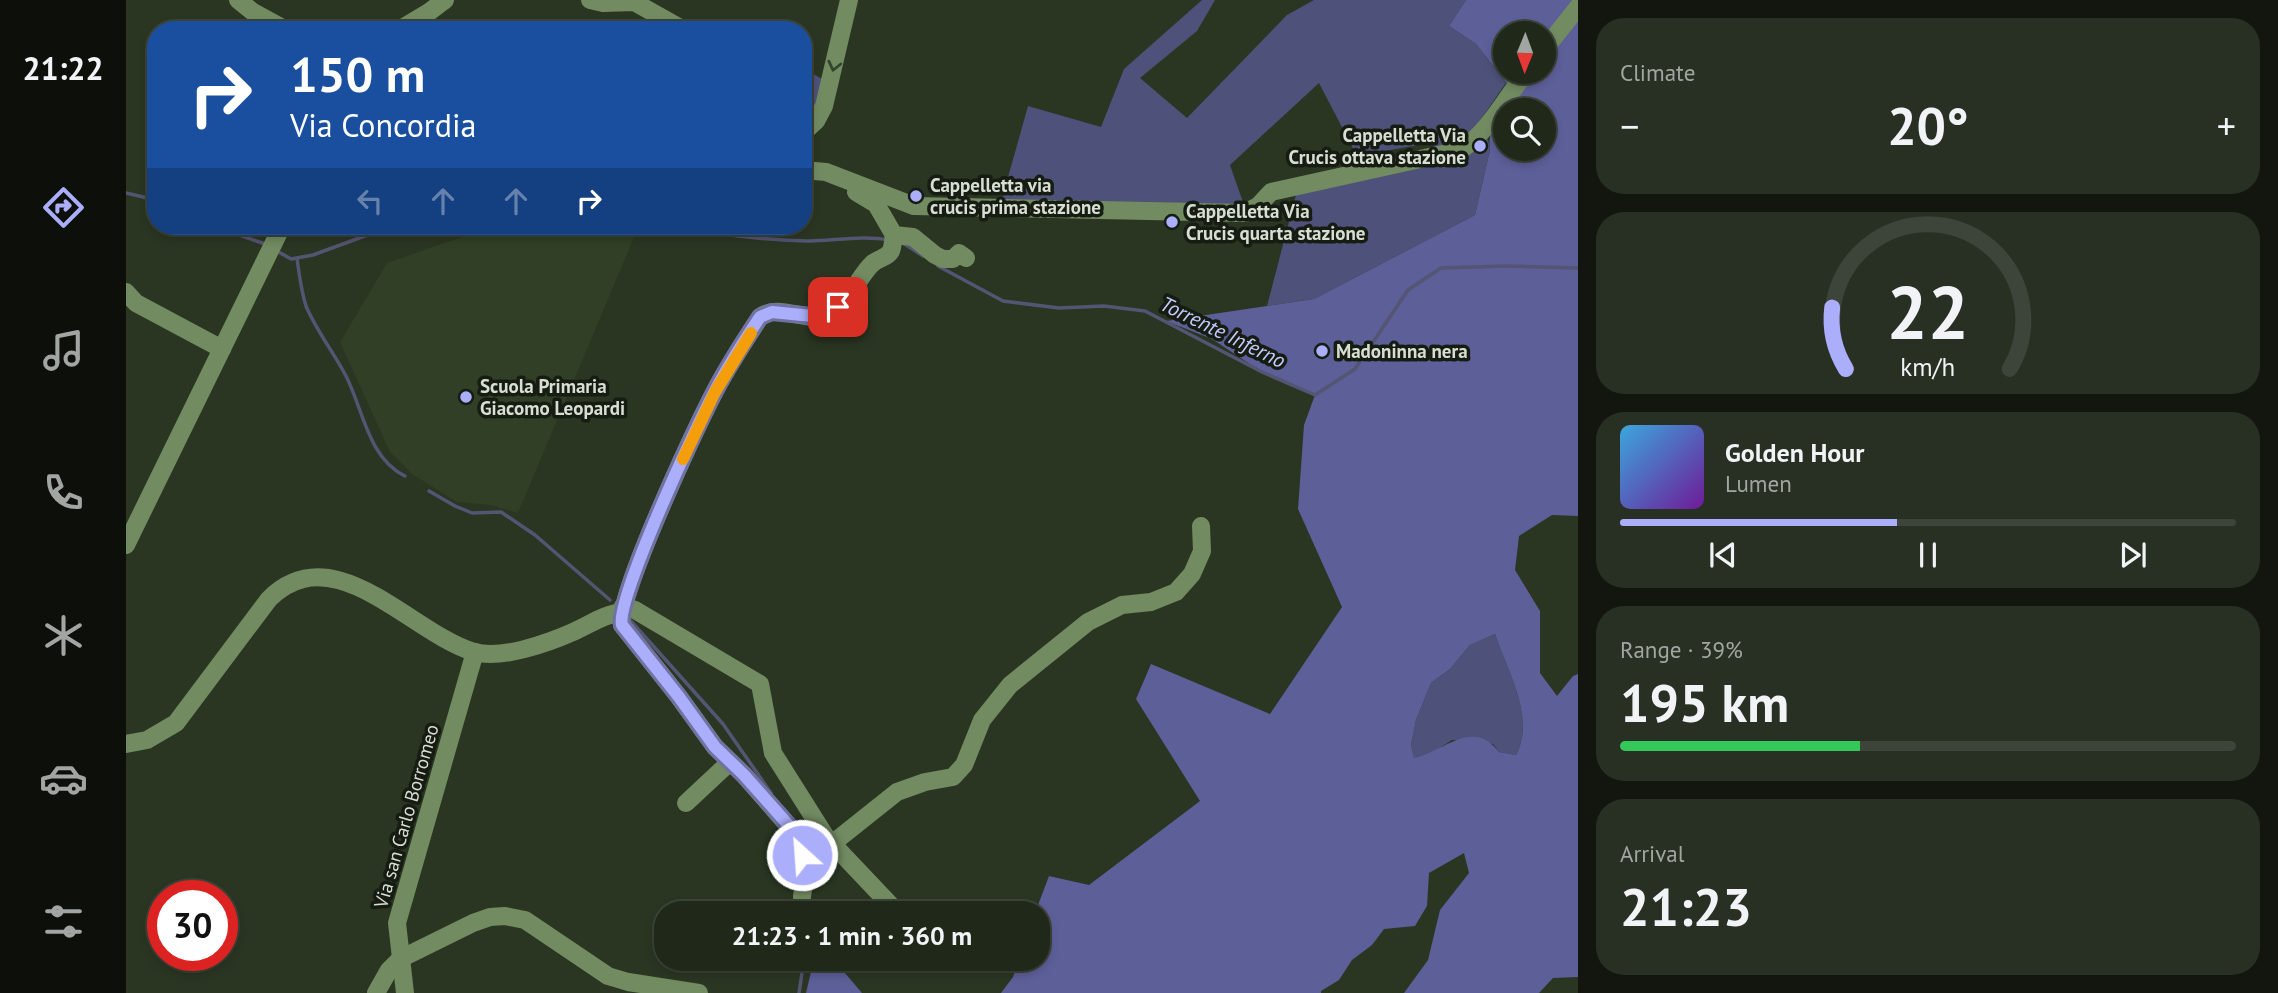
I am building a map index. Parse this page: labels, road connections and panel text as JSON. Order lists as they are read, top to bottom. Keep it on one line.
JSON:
{"streets":{"street":["Via san Carlo Borromeo"]},"water":["Torrente Inferno"],"places":["Cappelletta Via Crucis ottava stazione","Cappelletta via crucis prima stazione","Cappelletta Via Crucis quarta stazione","Madoninna nera","Scuola Primaria Giacomo Leopardi"],"north":"bottom","page":{"tabs":"21:22","tile":["Climate",["Range · 39%","195 km"],["Arrival","21:23"]],"turn":["150 m","Via Concordia"],"heat":["−","20°","+"],"song":["Golden Hour","Lumen"],"limit":"30","trip":"21:23 · 1 min · 360 m","gauge":["22","km/h"]}}
